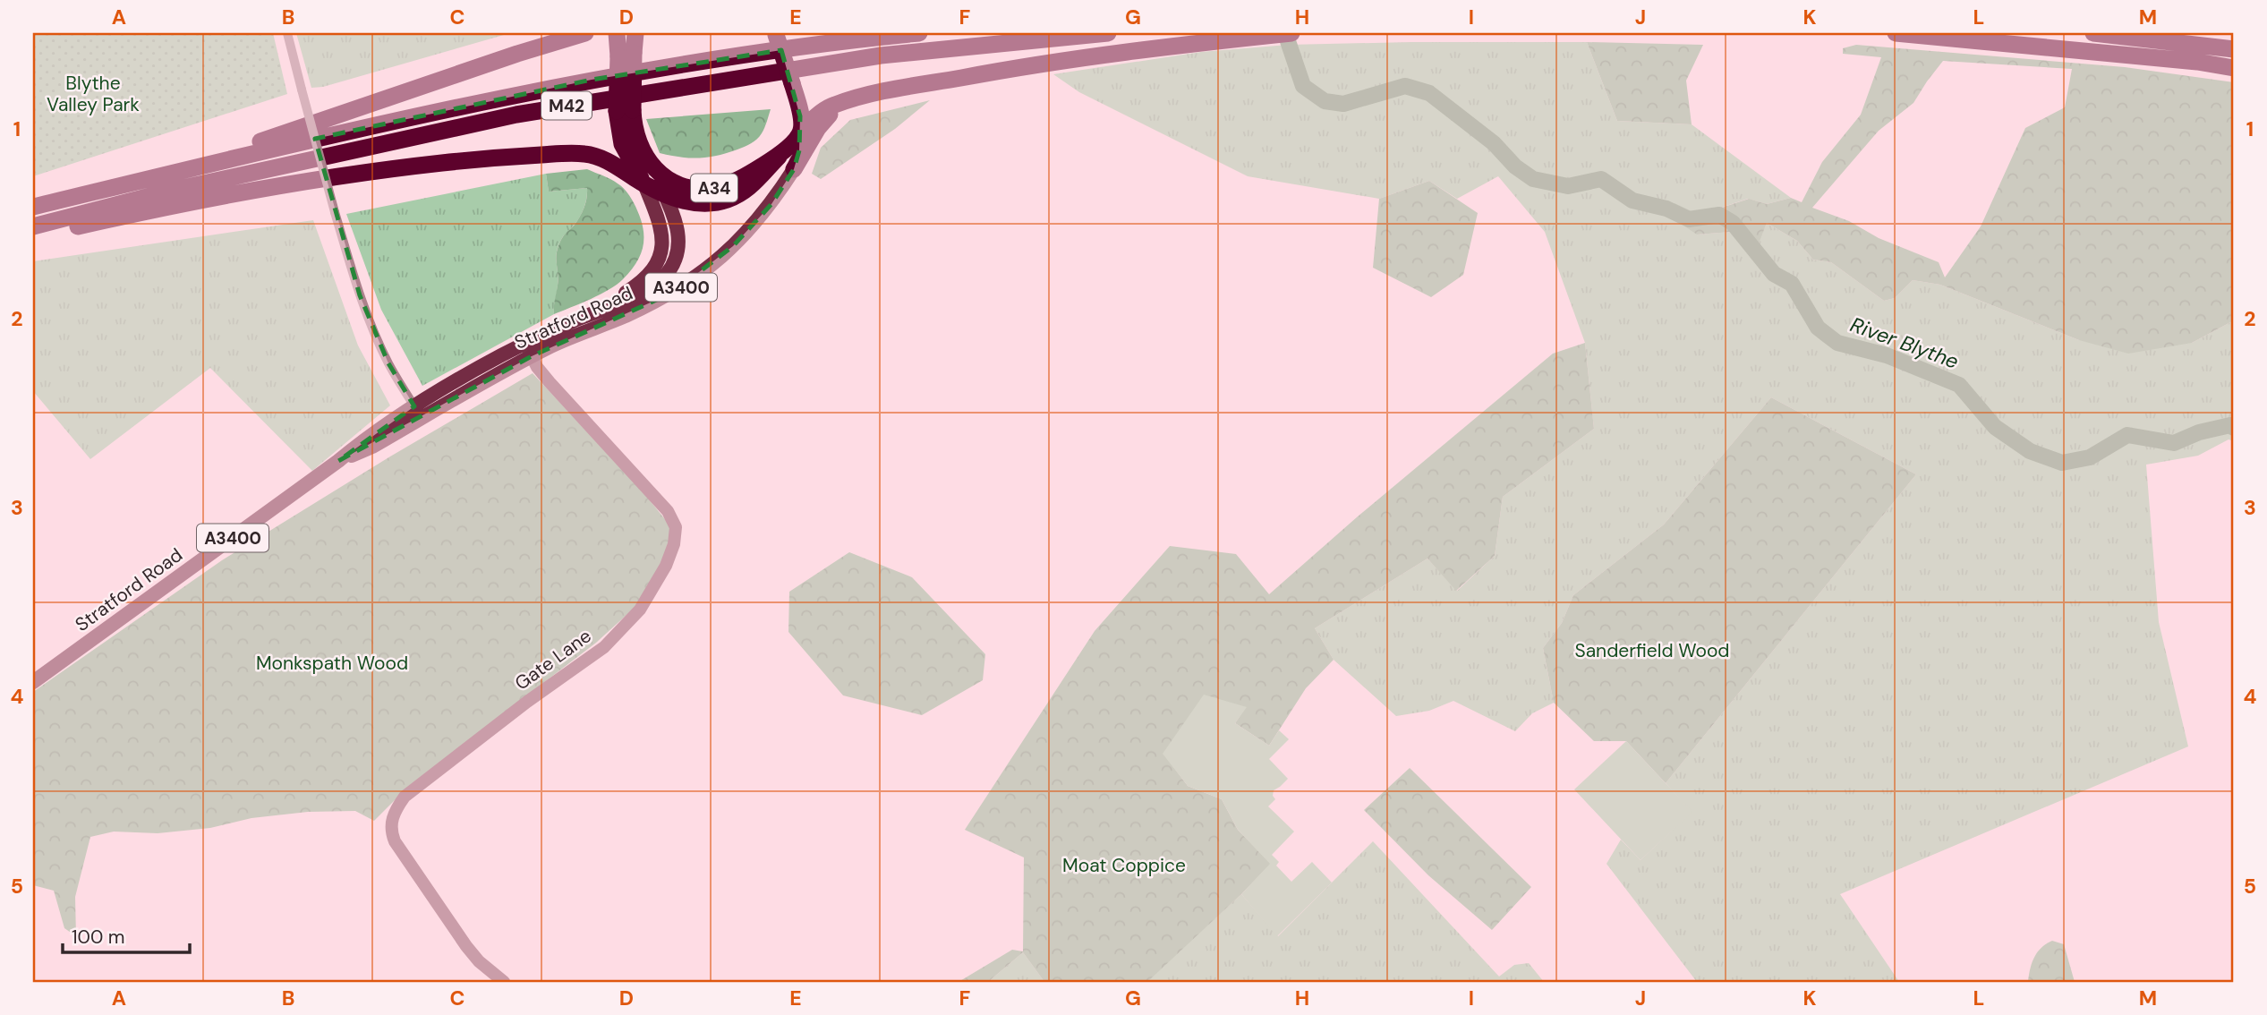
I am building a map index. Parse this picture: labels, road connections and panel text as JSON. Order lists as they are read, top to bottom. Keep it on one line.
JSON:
{"streets":{"highway":["M42","A34"],"main road":["A3400","Stratford Road"],"street":["Gate Lane"]},"crossings":[["A34","Stratford Road"],["Stratford Road","Gate Lane"]],"water":["River Blythe"],"parks":["Blythe Valley Park","Sanderfield Wood","Monkspath Wood","Moat Coppice"],"scale_bar":"100 m","grid":{"columns":["A","B","C","D","E","F","G","H","I","J","K","L","M"],"rows":["1","2","3","4","5"]}}
